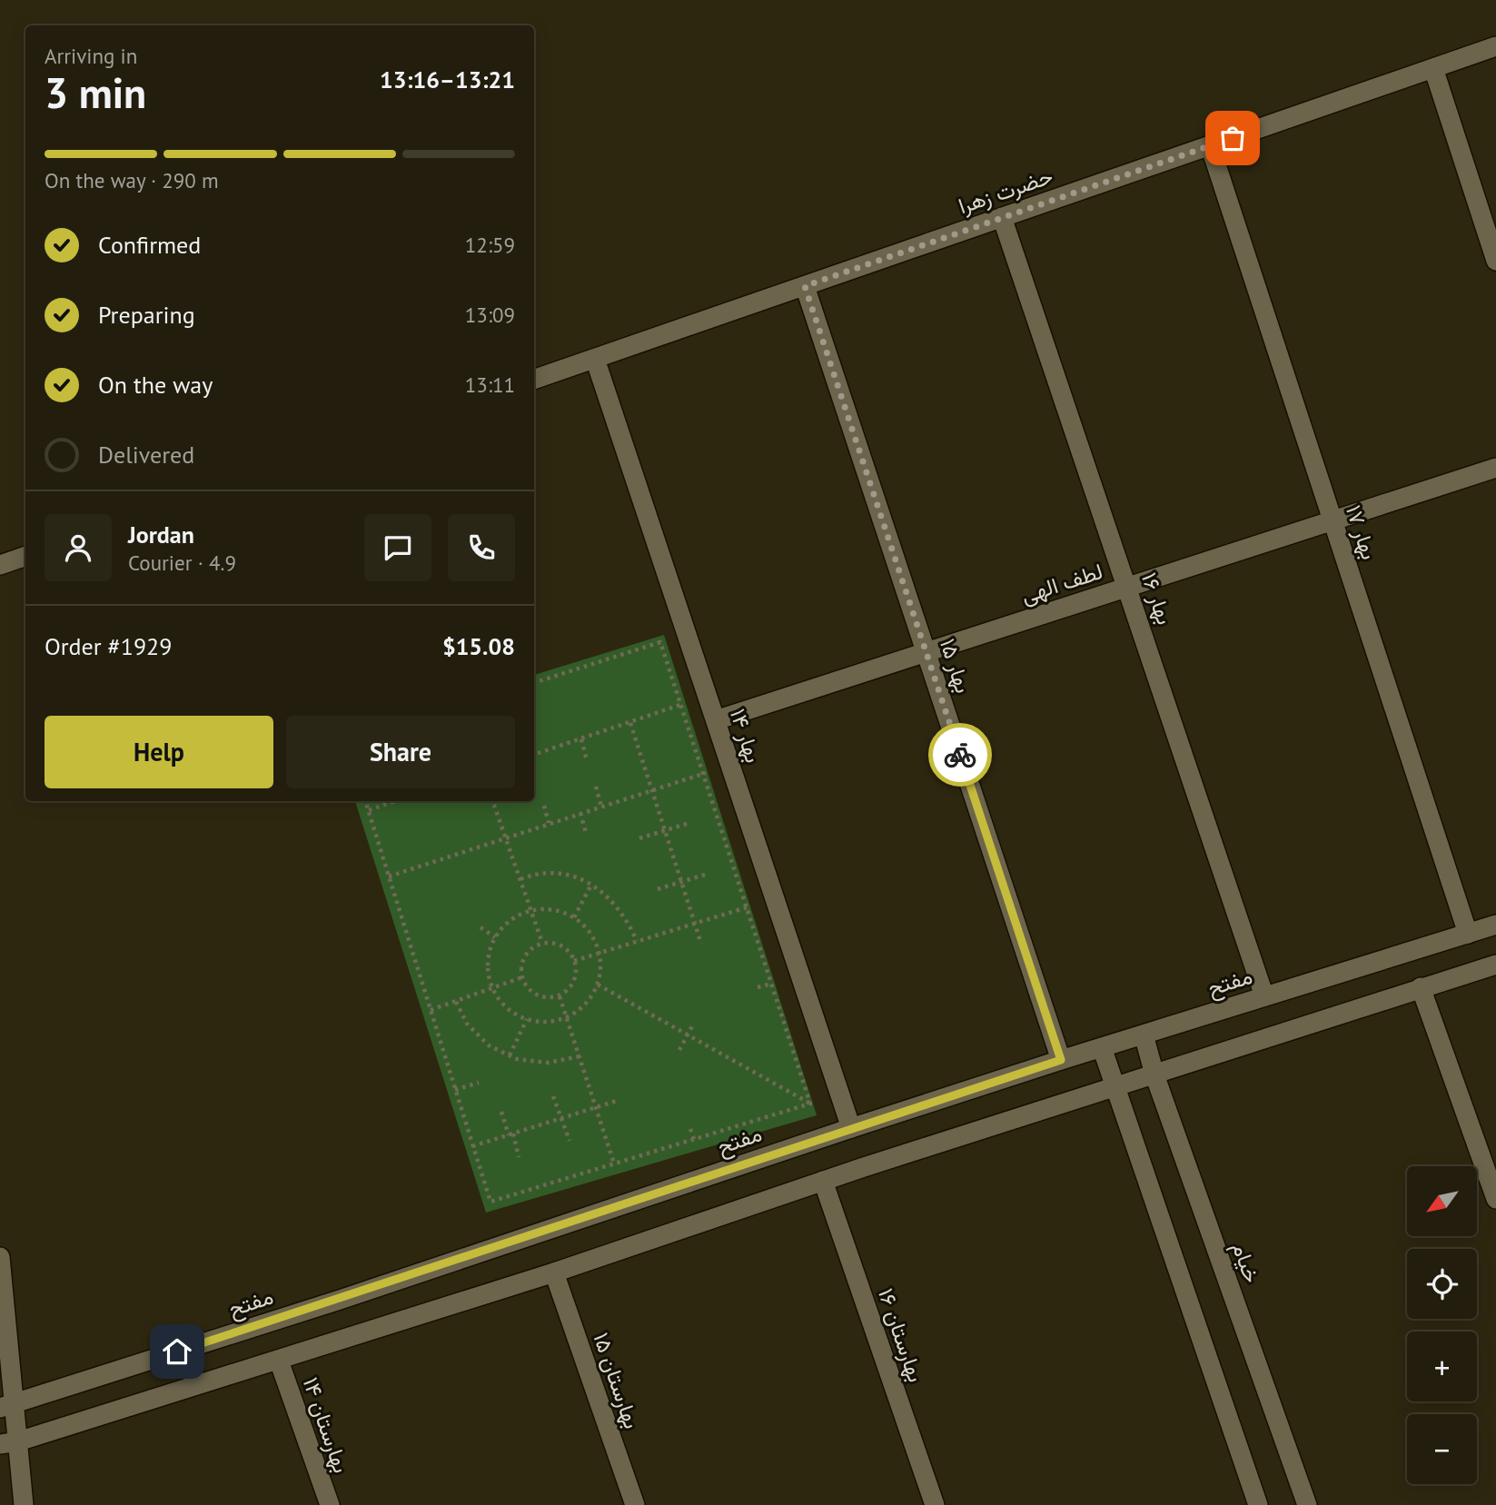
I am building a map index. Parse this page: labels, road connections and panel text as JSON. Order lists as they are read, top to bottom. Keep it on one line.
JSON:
{"streets":{"street":["حضرت زهرا","بهار ۱۷","لطف الهی","بهار ۱۶","بهار ۱۵","بهار ۱۴","مفتح","خیام","بهارستان ۱۶","بهارستان ۱۵","بهارستان ۱۴"]},"crossings":[["حضرت زهرا","بهار ۱۷"],["حضرت زهرا","بهار ۱۶"],["حضرت زهرا","بهار ۱۵"],["حضرت زهرا","بهار ۱۴"],["بهار ۱۷","لطف الهی"],["بهار ۱۷","مفتح"],["لطف الهی","بهار ۱۶"],["لطف الهی","بهار ۱۵"],["لطف الهی","بهار ۱۴"],["بهار ۱۶","مفتح"],["بهار ۱۵","مفتح"],["بهار ۱۴","مفتح"],["مفتح","خیام"]],"north":"bottom left","page":{"heading":["3 min","Arriving in","13:16–13:21"],"panel":["Jordan","Courier · 4.9","Order #1929","$15.08"],"bar":"On the way · 290 m","list":[["Confirmed","12:59"],["Preparing","13:09"],["On the way","13:11"],"Delivered"],"buttons":["Help","Share"],"map_buttons":["+","−"]}}
